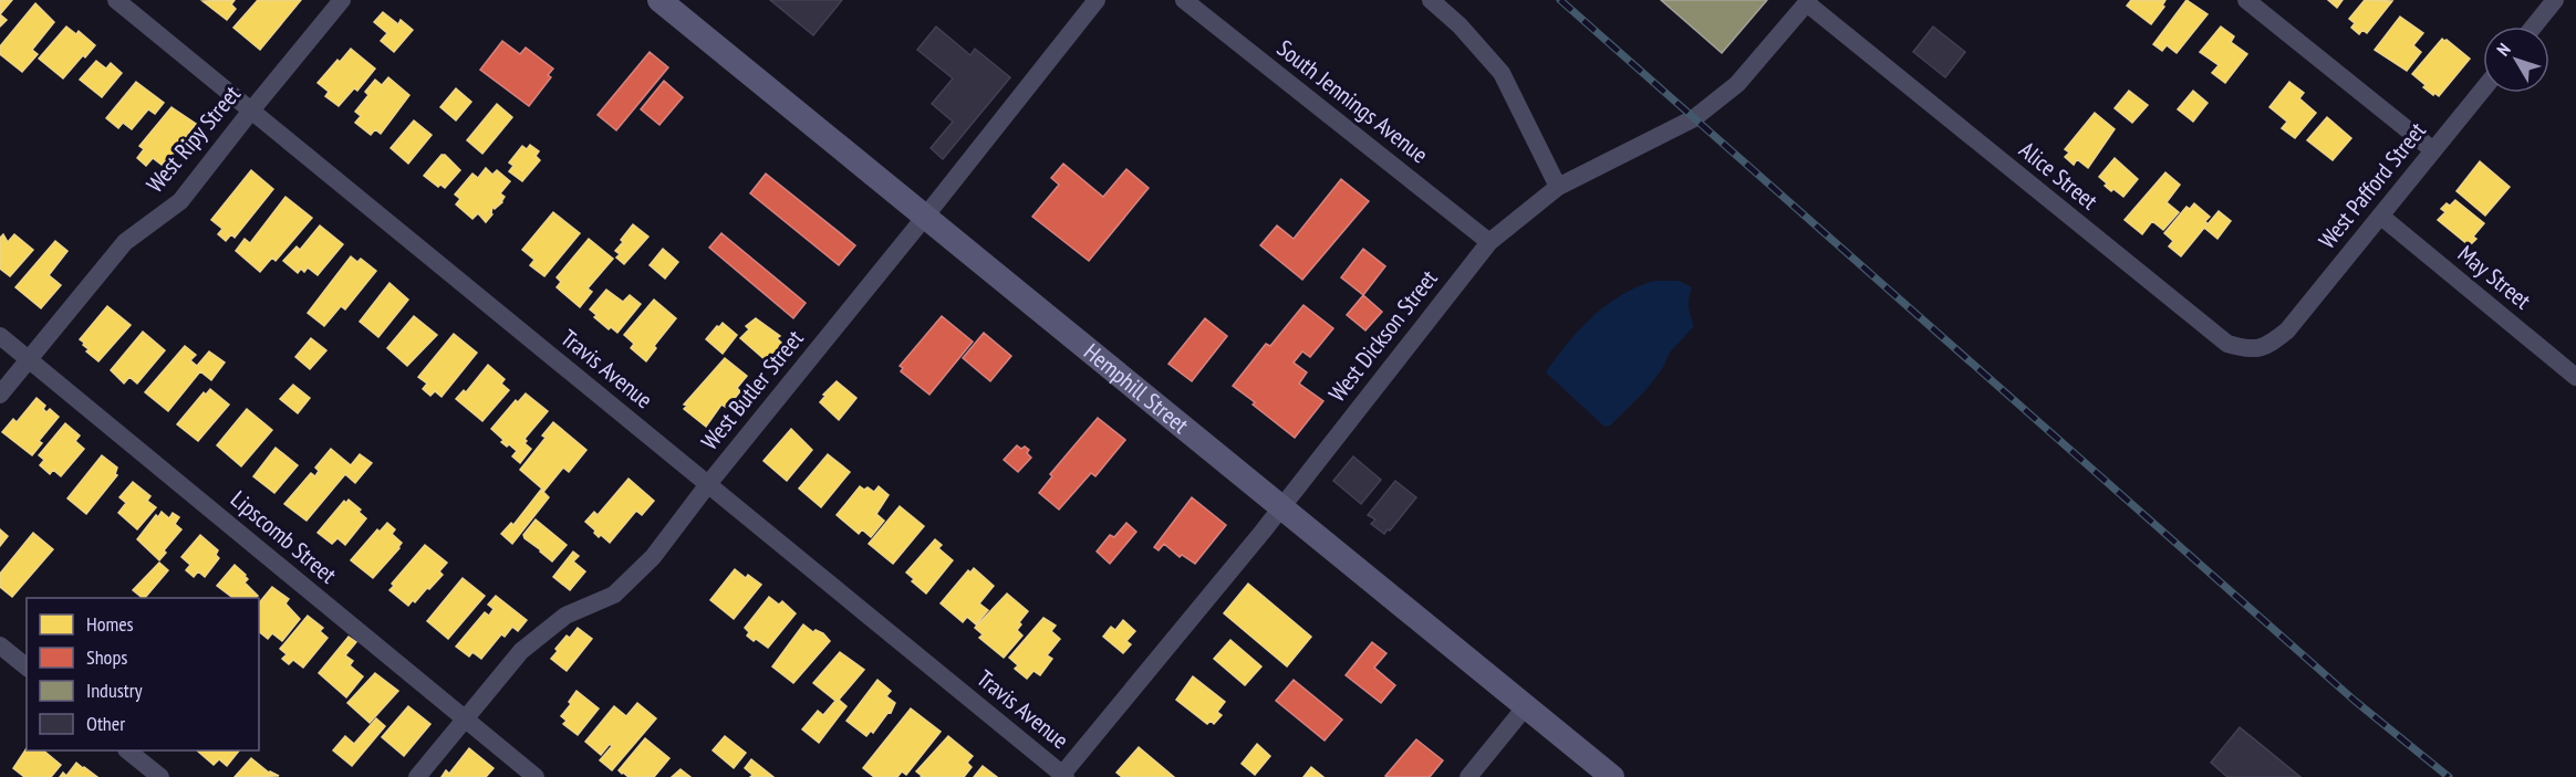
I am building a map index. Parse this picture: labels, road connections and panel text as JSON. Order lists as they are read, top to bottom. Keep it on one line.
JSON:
{"streets":{"main road":["Hemphill Street"],"street":["South Jennings Avenue","West Ripy Street","Alice Street","West Pafford Street","May Street","West Dickson Street","Travis Avenue","West Butler Street","Lipscomb Street"]},"crossings":[["South Jennings Avenue","West Dickson Street"],["West Ripy Street","Travis Avenue"],["West Ripy Street","Lipscomb Street"],["Alice Street","West Pafford Street"],["Alice Street","West Dickson Street"],["West Pafford Street","May Street"],["West Dickson Street","Travis Avenue"],["West Dickson Street","Hemphill Street"],["Travis Avenue","West Butler Street"],["Hemphill Street","West Butler Street"],["West Butler Street","Lipscomb Street"]],"legend":["Homes","Shops","Industry","Other"],"north":"top left"}
